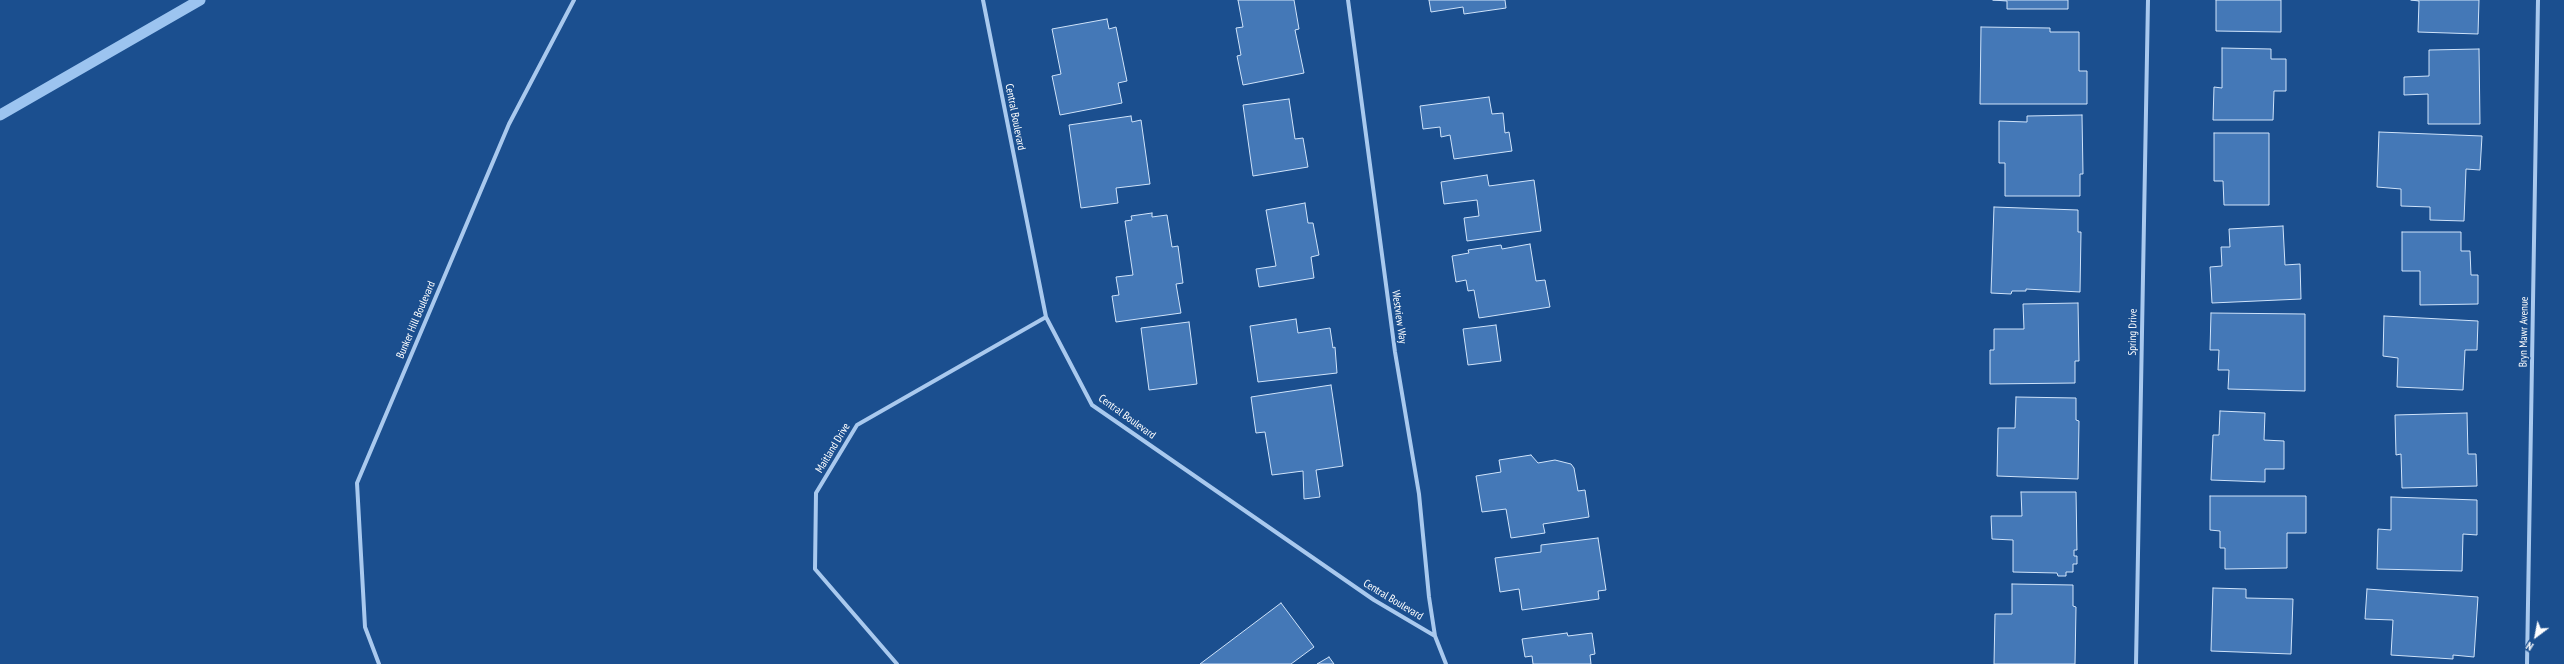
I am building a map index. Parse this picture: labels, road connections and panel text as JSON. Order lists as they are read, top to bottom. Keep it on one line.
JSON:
{"streets":{"street":["Central Boulevard","Westview Way","Bunker Hill Boulevard","Spring Drive","Bryn Mawr Avenue","Maitland Drive"]},"crossings":[["Central Boulevard","Westview Way"],["Central Boulevard","Maitland Drive"]],"north":"bottom left"}
